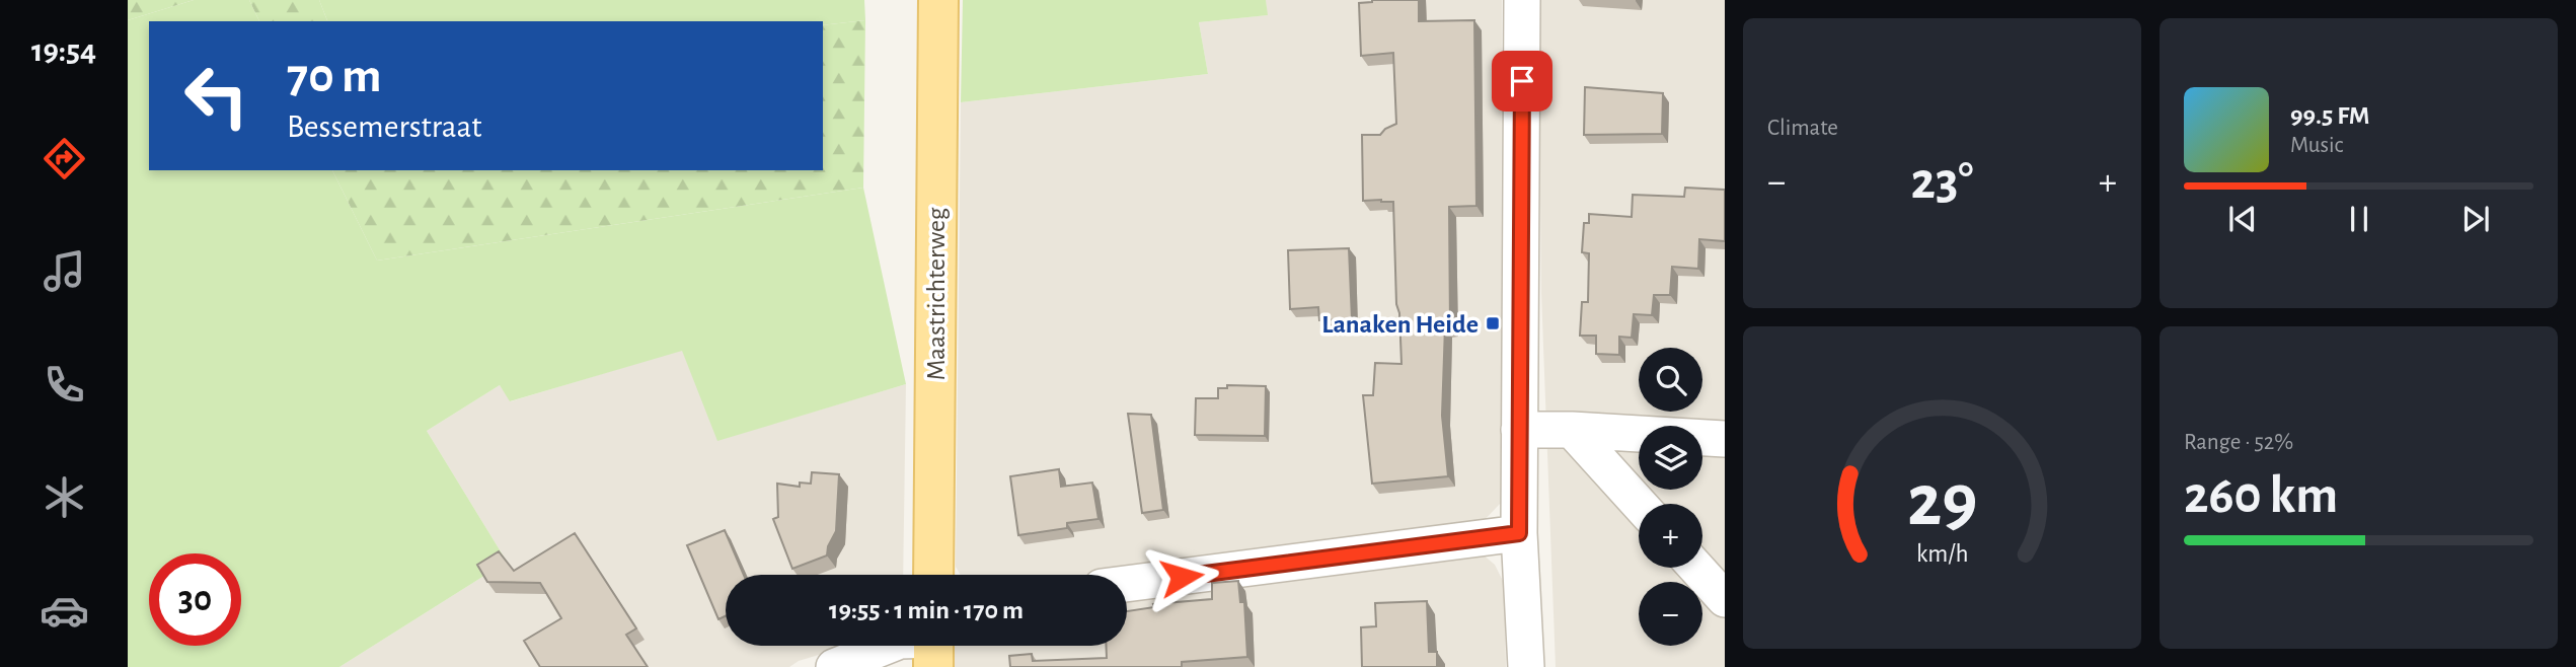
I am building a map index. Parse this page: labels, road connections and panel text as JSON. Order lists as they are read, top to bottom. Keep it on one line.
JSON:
{"streets":{"main road":["Maastrichterweg"]},"places":{"transit":["Lanaken Heide"]},"page":{"tabs":"19:54","tile":["Climate",["Range · 52%","260 km"]],"turn":["70 m","Bessemerstraat"],"song":["99.5 FM","Music"],"heat":["−","23°","+"],"map_buttons":["+","−"],"limit":"30","trip":"19:55 · 1 min · 170 m","gauge":["29","km/h"]}}
